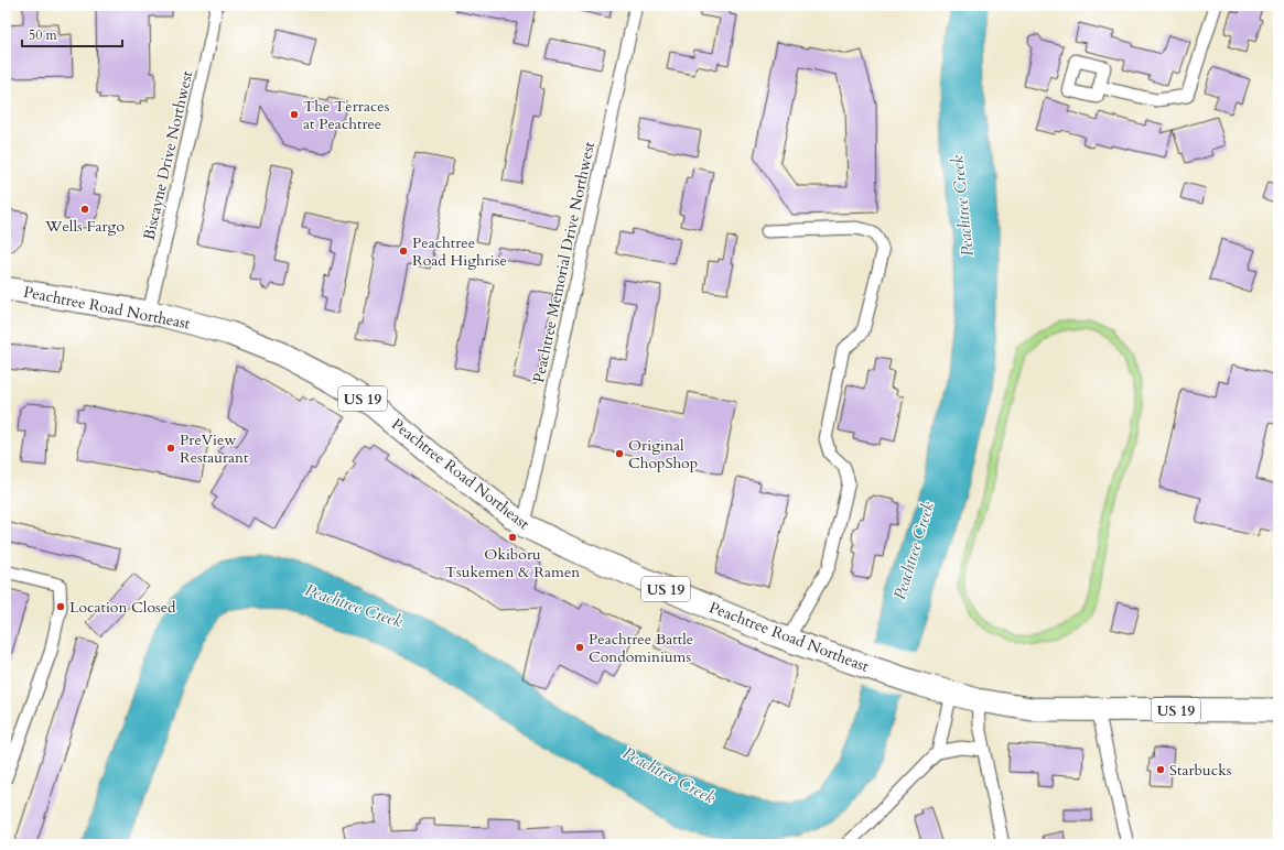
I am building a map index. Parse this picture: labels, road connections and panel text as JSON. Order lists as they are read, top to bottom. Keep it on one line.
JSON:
{"streets":{"highway":["Peachtree Road Northeast","US 19"],"street":["Biscayne Drive Northwest","Peachtree Memorial Drive Northwest"]},"crossings":[["Biscayne Drive Northwest","Peachtree Road Northeast"],["Peachtree Memorial Drive Northwest","Peachtree Road Northeast"]],"water":["Peachtree Creek"],"places":["The Terraces at Peachtree","Wells Fargo","Peachtree Road Highrise","PreView Restaurant","Original ChopShop","Okiboru Tsukemen & Ramen","Location Closed","Peachtree Battle Condominiums","Starbucks"],"scale_bar":"50 m"}
